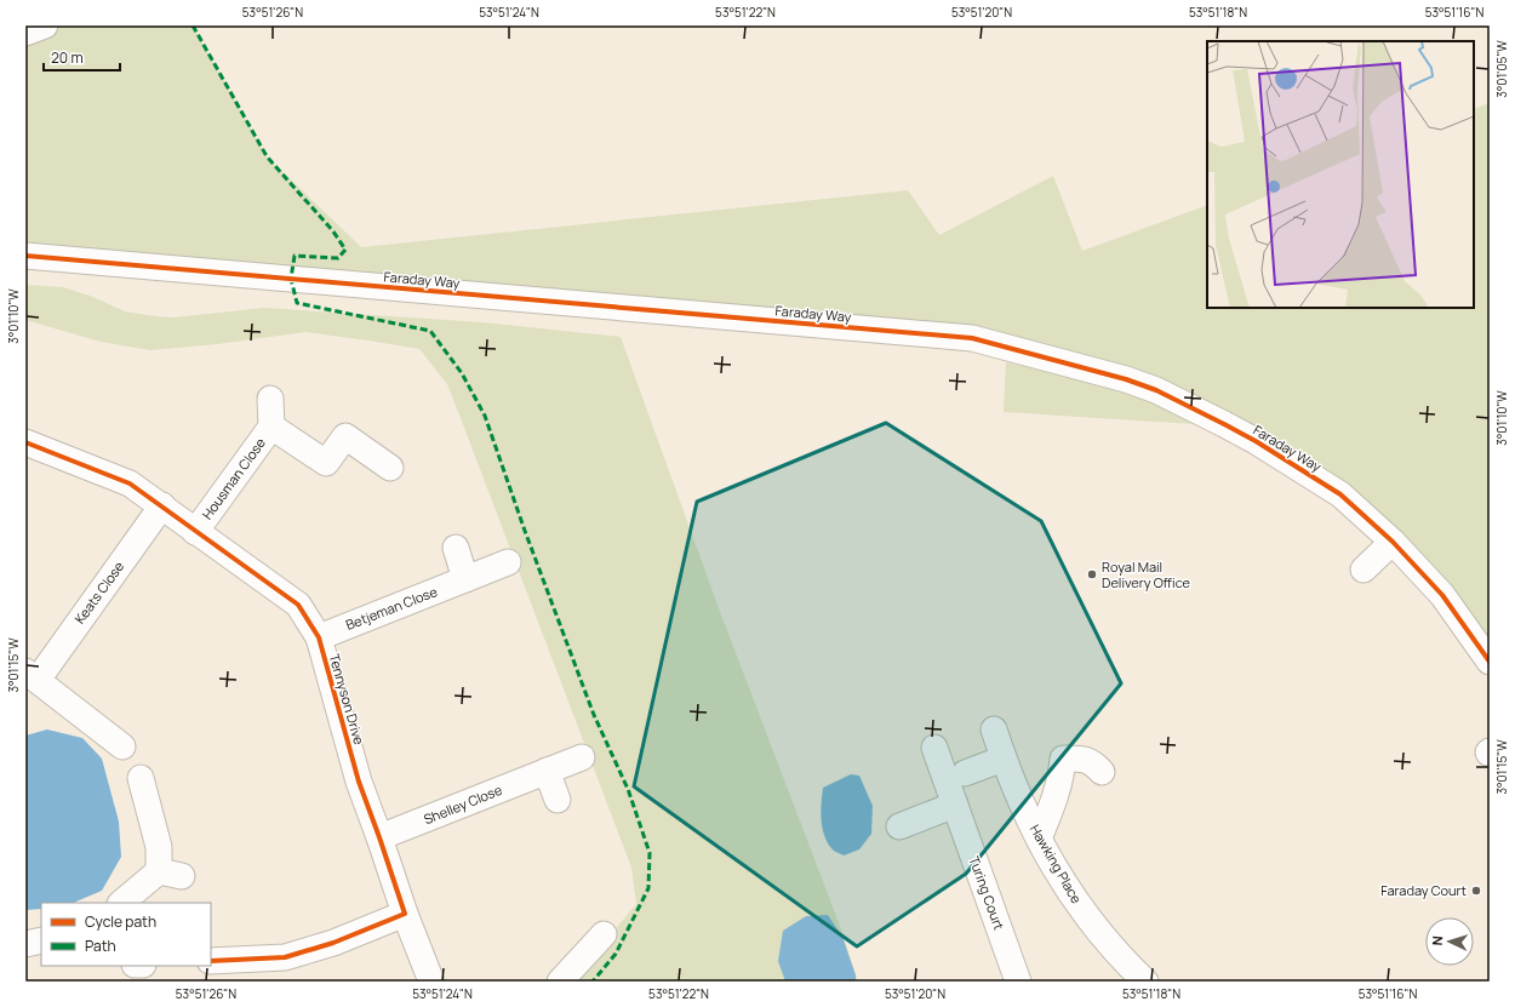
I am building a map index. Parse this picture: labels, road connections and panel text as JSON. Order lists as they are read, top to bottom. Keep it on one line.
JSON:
{"streets":{"street":["Faraday Way","Housman Close","Keats Close","Betjeman Close","Tennyson Drive","Shelley Close","Hawking Place","Turing Court"]},"crossings":[["Housman Close","Tennyson Drive"],["Keats Close","Tennyson Drive"],["Betjeman Close","Tennyson Drive"],["Tennyson Drive","Shelley Close"]],"places":["Royal Mail Delivery Office","Faraday Court"],"legend":["Cycle path","Path"],"scale_bar":"20 m","north":"left","coordinates":["53°51'26\"N","53°51'24\"N","53°51'22\"N","53°51'20\"N","53°51'18\"N","53°51'16\"N","3°01'05\"W","3°01'10\"W","3°01'15\"W"]}
